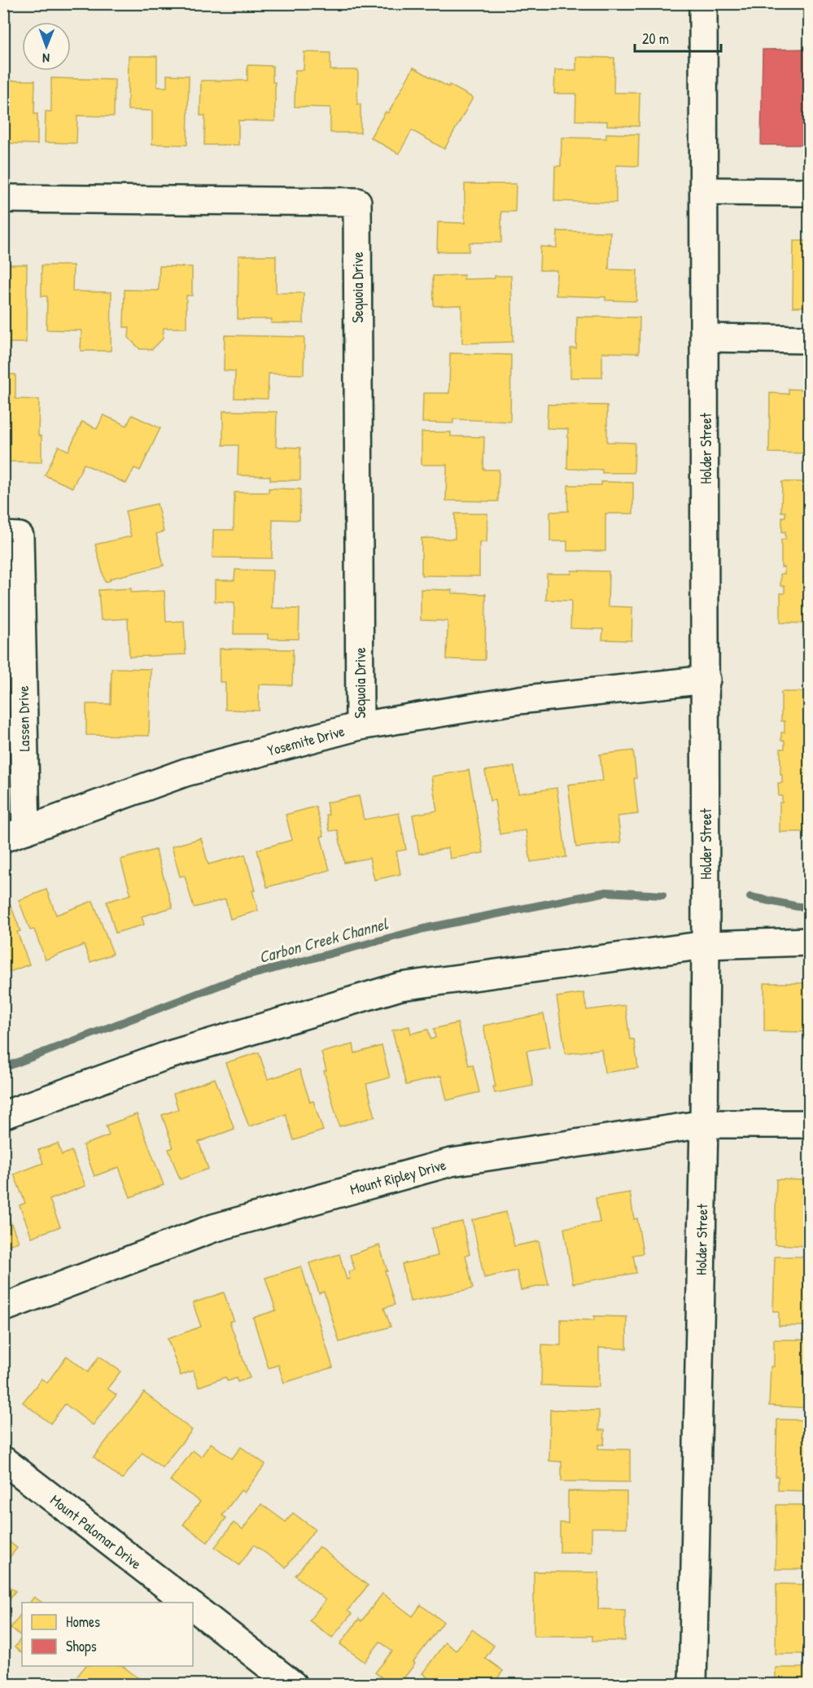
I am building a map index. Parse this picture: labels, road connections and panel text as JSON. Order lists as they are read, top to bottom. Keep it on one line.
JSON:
{"streets":{"street":["Sequoia Drive","Holder Street","Lassen Drive","Yosemite Drive","Mount Ripley Drive","Mount Palomar Drive"]},"crossings":[["Sequoia Drive","Yosemite Drive"],["Holder Street","Yosemite Drive"],["Holder Street","Mount Ripley Drive"],["Lassen Drive","Yosemite Drive"]],"water":["Carbon Creek Channel"],"legend":["Homes","Shops"],"scale_bar":"20 m","north":"bottom"}
